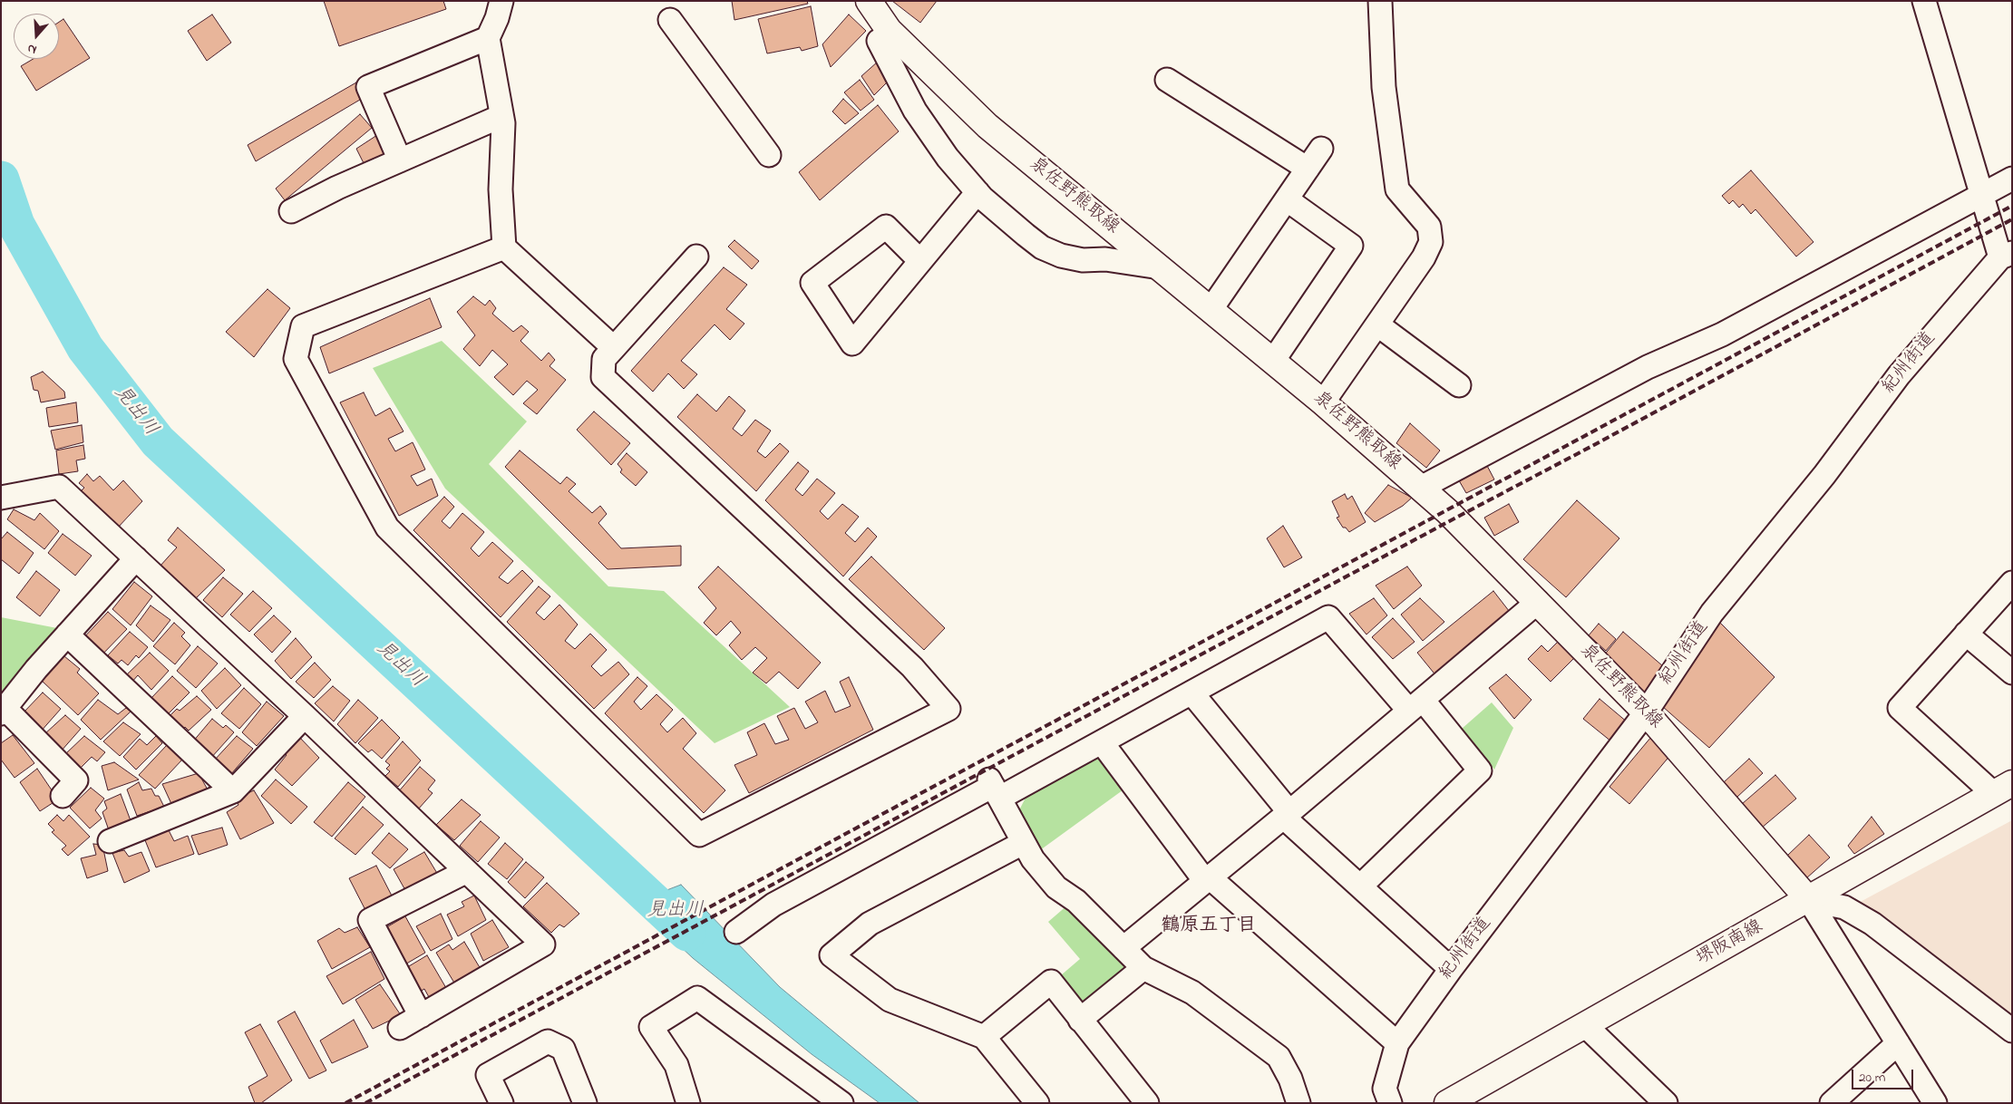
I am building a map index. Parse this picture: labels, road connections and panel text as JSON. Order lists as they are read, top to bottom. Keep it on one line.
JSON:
{"streets":{"main road":["泉佐野熊取線","堺阪南線"],"street":["紀州街道"]},"crossings":[["泉佐野熊取線","紀州街道"],["泉佐野熊取線","堺阪南線"]],"districts":["鶴原五丁目"],"water":["見出川"],"scale_bar":"20 m","north":"bottom"}
